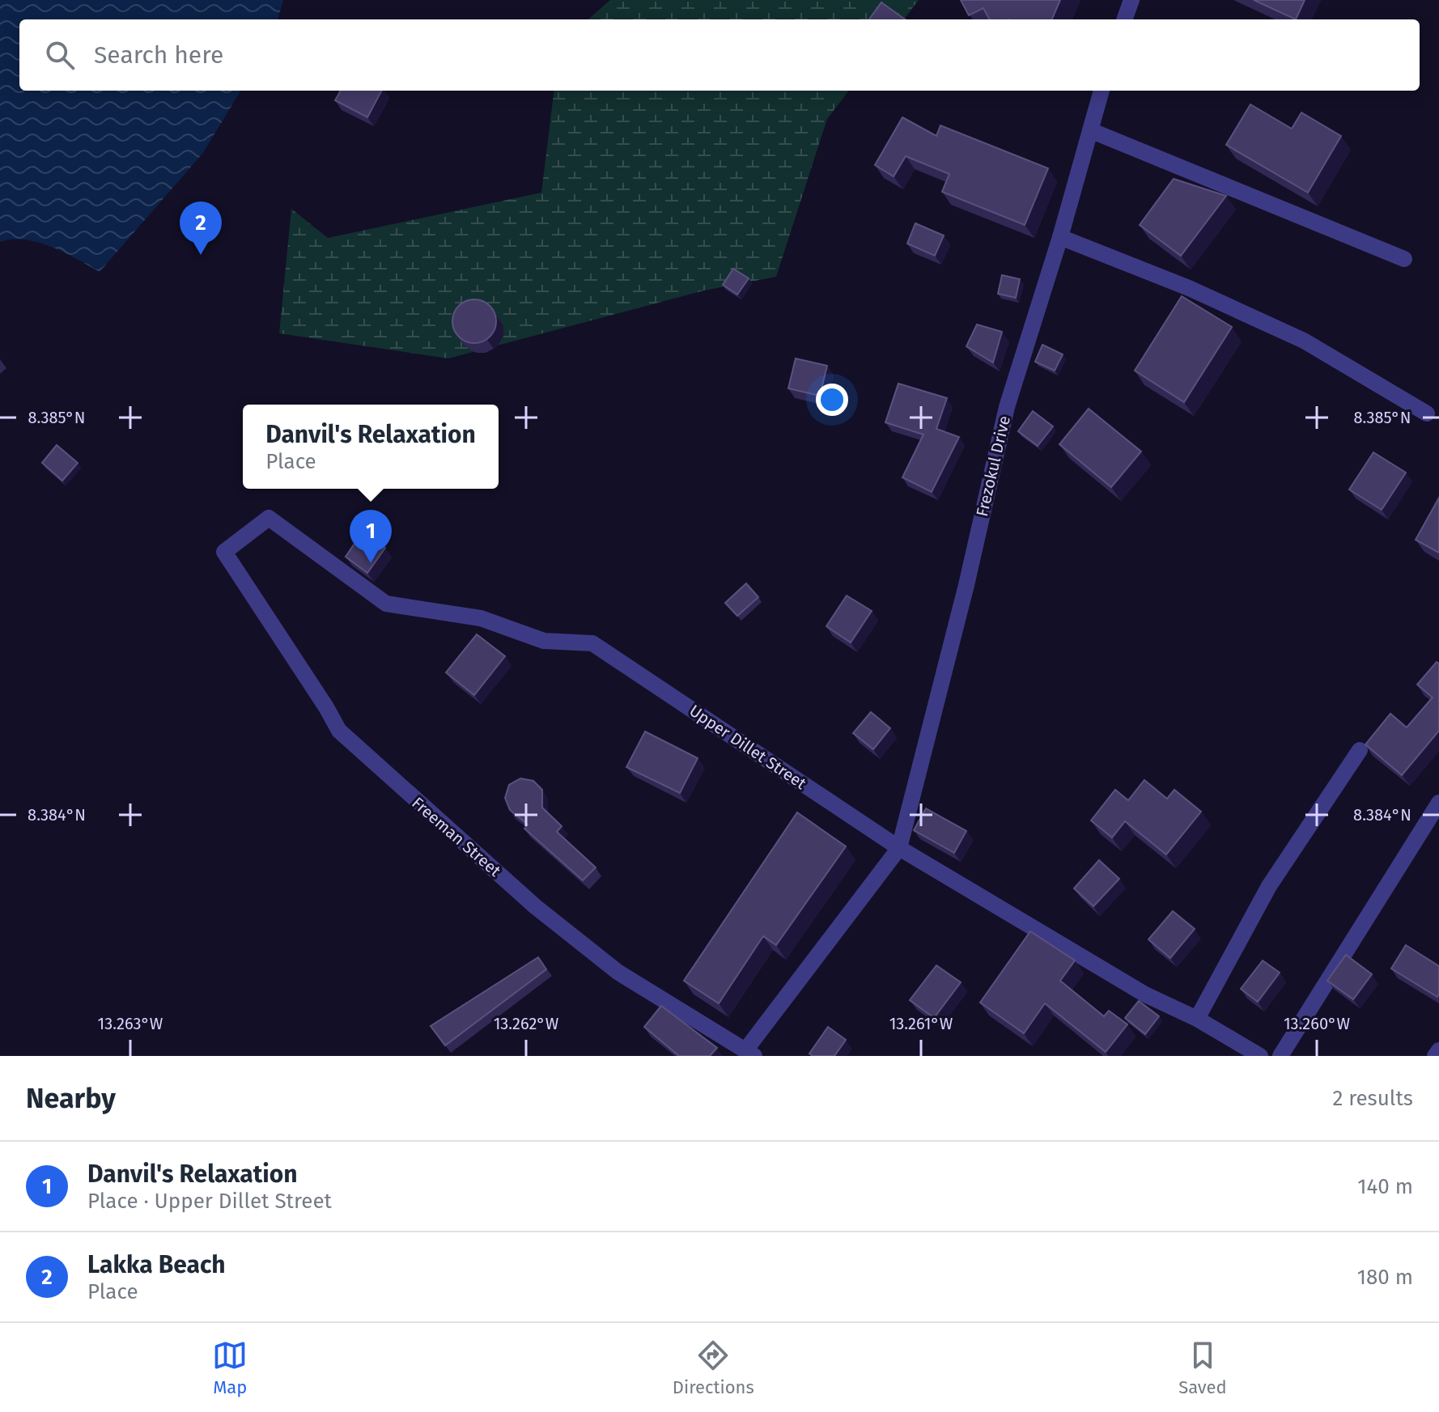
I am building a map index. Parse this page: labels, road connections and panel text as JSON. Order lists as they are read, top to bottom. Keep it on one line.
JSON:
{"streets":{"street":["Frezokul Drive","Upper Dillet Street","Freeman Street"]},"crossings":[["Frezokul Drive","Upper Dillet Street"],["Upper Dillet Street","Freeman Street"]],"page":{"search":"Search here","pins":["2","1"],"popup":["Danvil's Relaxation","Place"],"heading":["Nearby","2 results"],"list":[{"mark":"1","name":"Danvil's Relaxation","note":"Place · Upper Dillet Street","value":"140 m"},{"mark":"2","name":"Lakka Beach","note":"Place","value":"180 m"}],"nav":["Map","Directions","Saved"]},"coordinates":["8.385°N","8.384°N","13.263°W","13.262°W","13.261°W","13.260°W"]}
